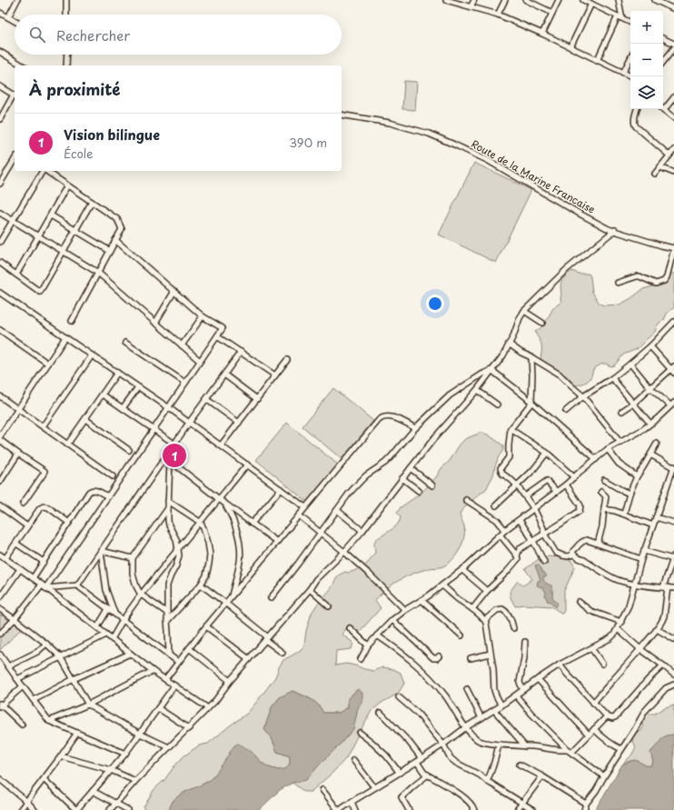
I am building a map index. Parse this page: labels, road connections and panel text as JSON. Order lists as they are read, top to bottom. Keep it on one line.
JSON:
{"streets":{"street":["Route de la Marine Francaise"]},"page":{"map_buttons":["+","−"],"search":"Rechercher","heading":"À proximité","list":[{"mark":"1","name":"Vision bilingue","note":"École","value":"390 m"}],"pins":"1"}}
